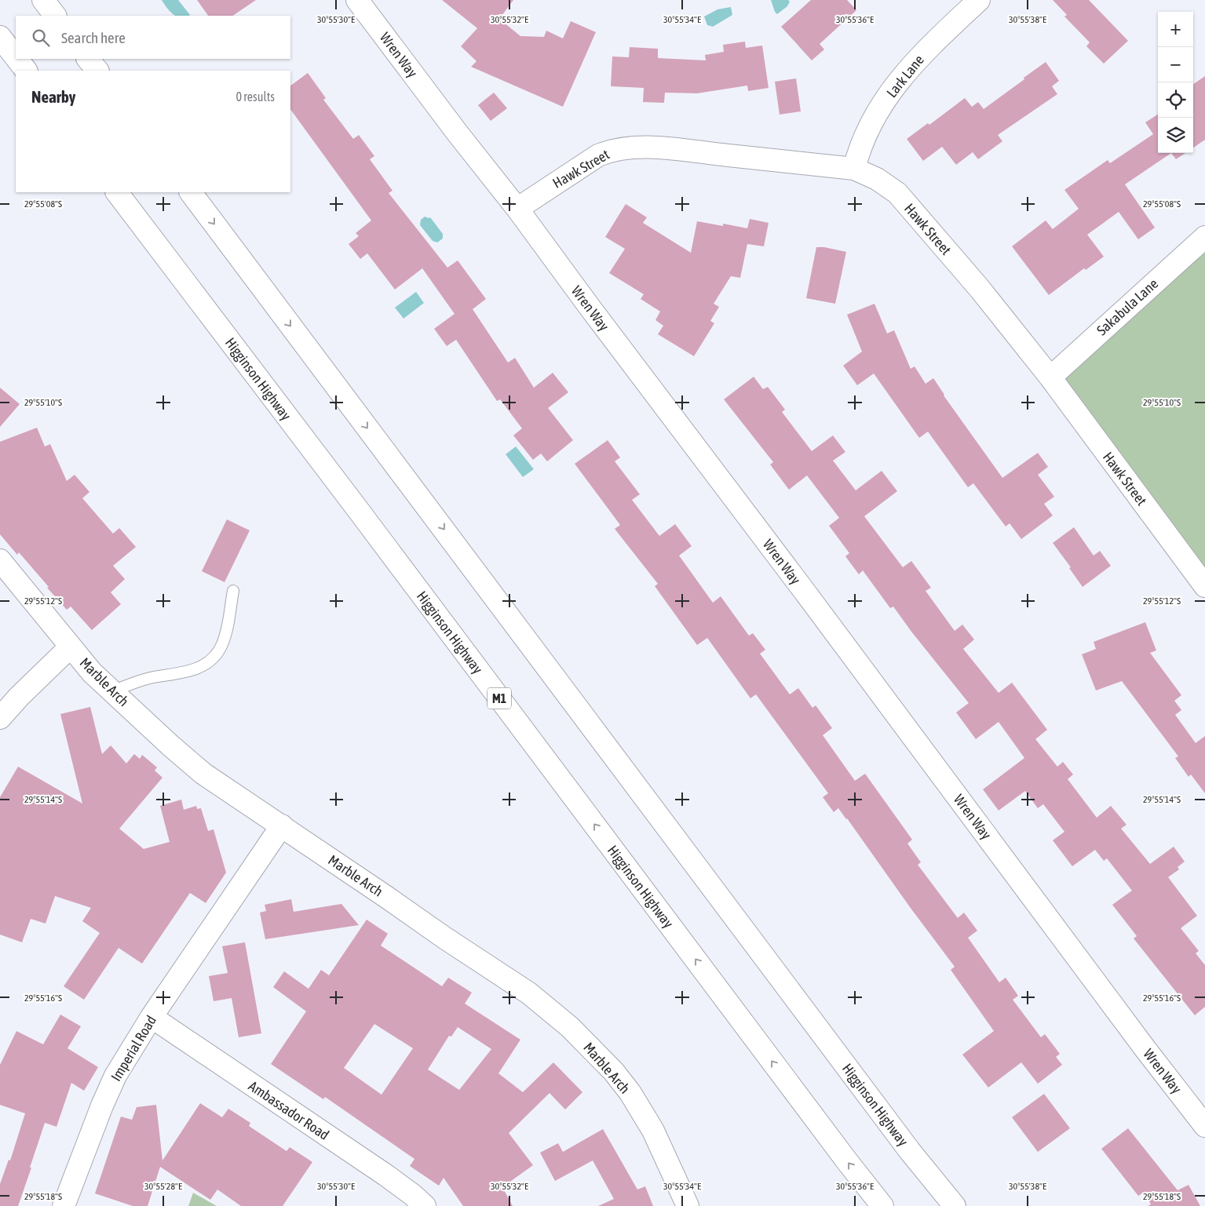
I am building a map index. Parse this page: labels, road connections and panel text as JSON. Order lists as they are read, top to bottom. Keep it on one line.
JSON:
{"streets":{"main road":["Wren Way","Lark Lane","Hawk Street","Sakabula Lane","Higginson Highway","Marble Arch","M1","Imperial Road","Ambassador Road"]},"crossings":[["Wren Way","Hawk Street"],["Lark Lane","Hawk Street"],["Hawk Street","Sakabula Lane"],["Marble Arch","Imperial Road"],["Imperial Road","Ambassador Road"]],"page":{"map_buttons":["+","−"],"search":"Search here","heading":["Nearby","0 results"]},"coordinates":["30°55'30\"E","30°55'32\"E","30°55'34\"E","30°55'36\"E","30°55'38\"E","29°55'08\"S","29°55'10\"S","29°55'12\"S","29°55'14\"S","29°55'16\"S","30°55'28\"E","29°55'18\"S"]}
